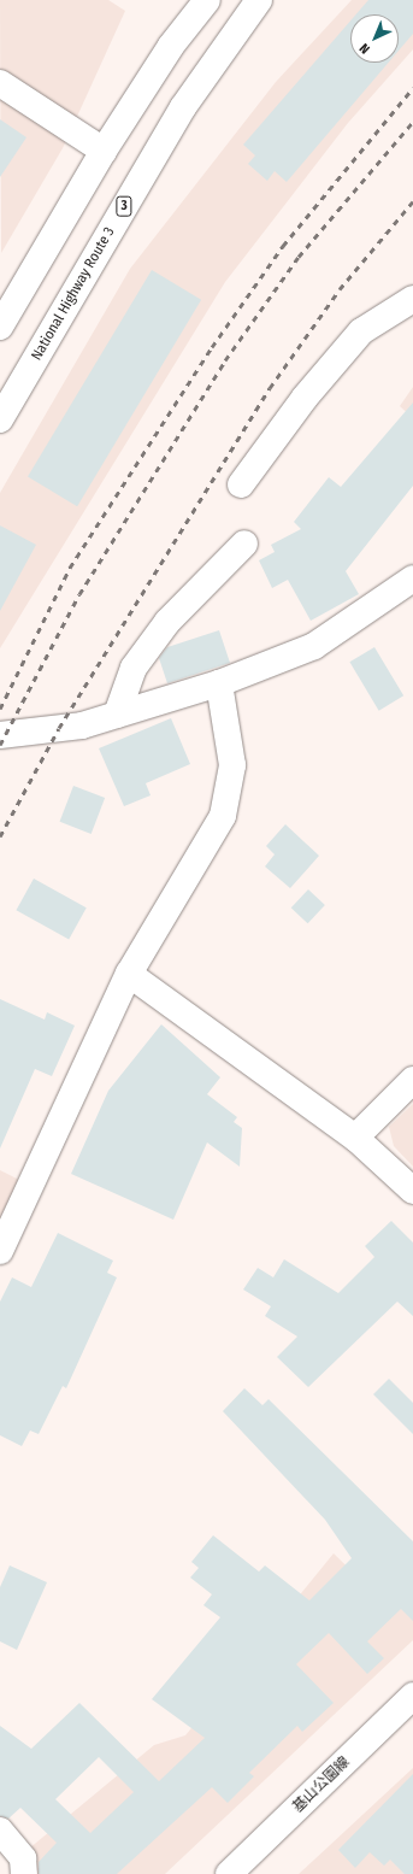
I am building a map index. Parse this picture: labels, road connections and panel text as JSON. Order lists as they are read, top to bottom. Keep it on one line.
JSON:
{"streets":{"main road":["3","National Highway Route 3","基山公園線"]},"north":"bottom left"}
